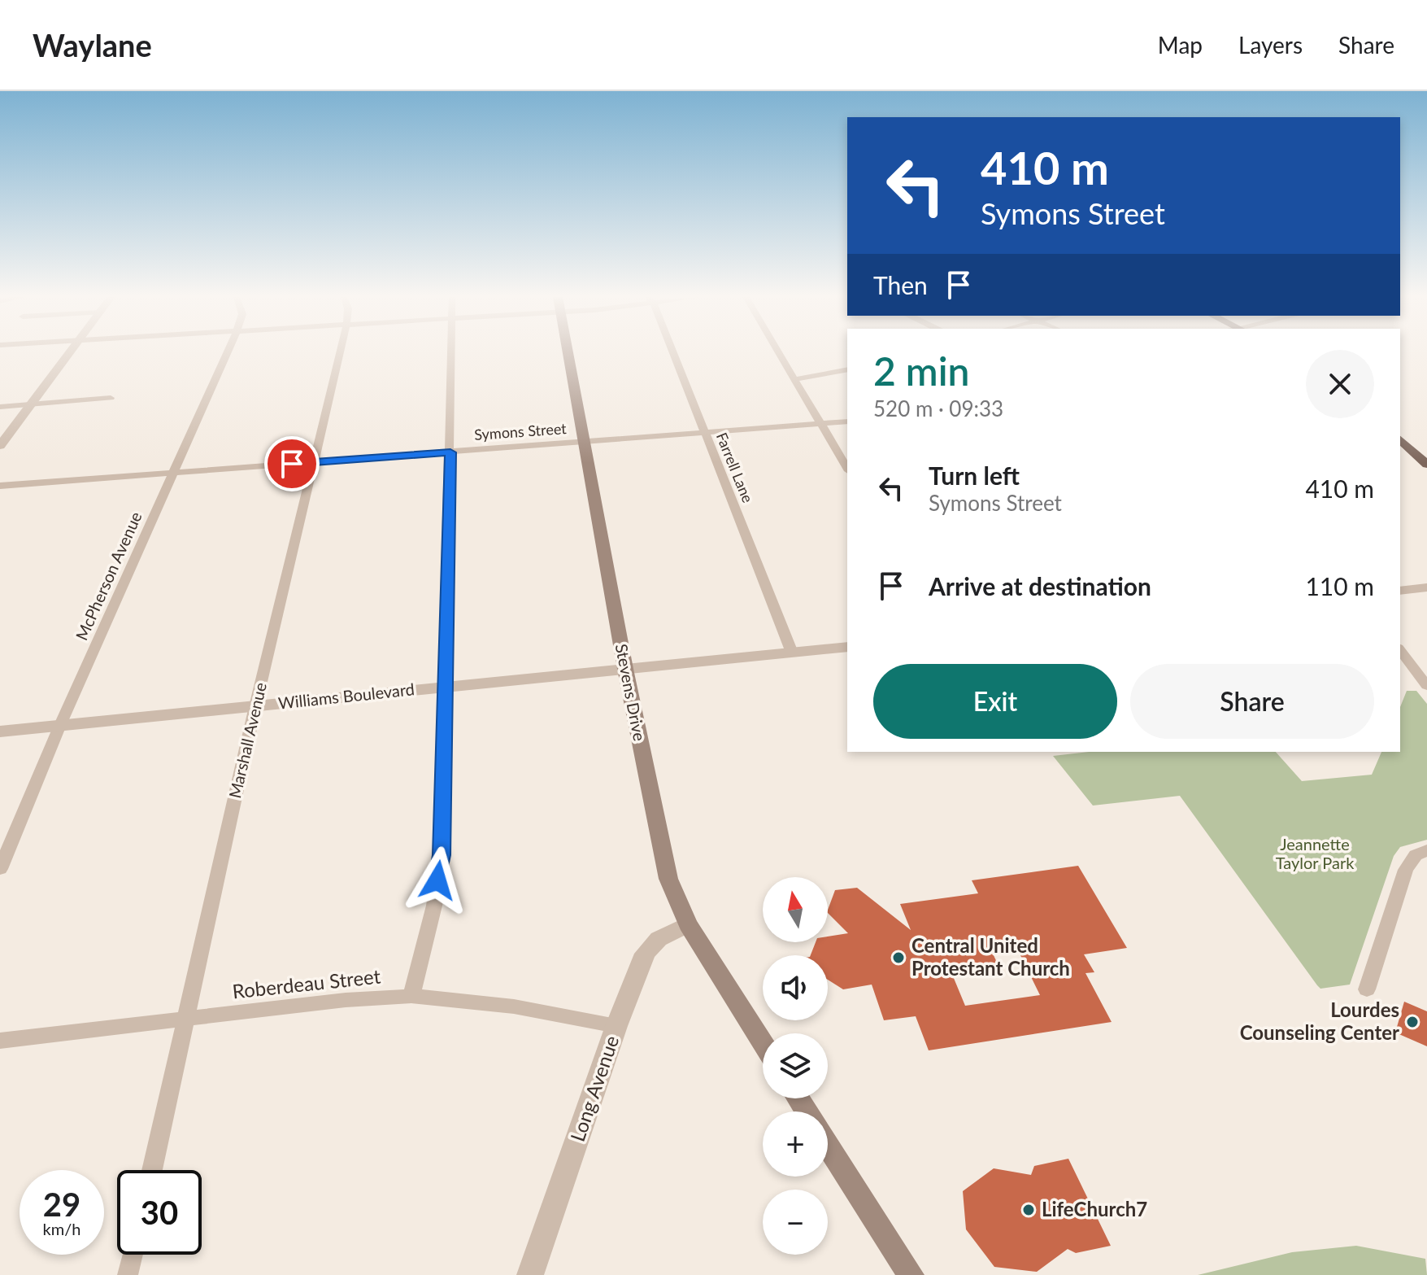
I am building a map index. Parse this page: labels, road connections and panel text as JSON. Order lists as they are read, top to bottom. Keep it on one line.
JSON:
{"streets":{"main road":["Stevens Drive"],"street":["Symons Street","Farrell Lane","McPherson Avenue","Williams Boulevard","Marshall Avenue","Roberdeau Street","Long Avenue"]},"crossings":[["Symons Street","Farrell Lane"],["Symons Street","McPherson Avenue"],["Symons Street","Stevens Drive"],["Symons Street","Marshall Avenue"],["Farrell Lane","Williams Boulevard"],["McPherson Avenue","Williams Boulevard"],["Stevens Drive","Williams Boulevard"],["Stevens Drive","Long Avenue"],["Williams Boulevard","Marshall Avenue"],["Marshall Avenue","Roberdeau Street"],["Roberdeau Street","Long Avenue"]],"parks":["Jeannette Taylor Park"],"places":["Central United Protestant Church","Lourdes Counseling Center","LifeChurch7"],"north":"top","page":{"header":"Waylane","nav":["Map","Layers","Share"],"turn":["410 m","Symons Street"],"then":"Then","heading":["2 min","520 m · 09:33"],"list":[{"name":"Turn left","note":"Symons Street","value":"410 m"},{"name":"Arrive at destination","value":"110 m"}],"buttons":["Exit","Share"],"map_buttons":["+","−"],"speed":"29 km/h","limit":"30"}}
